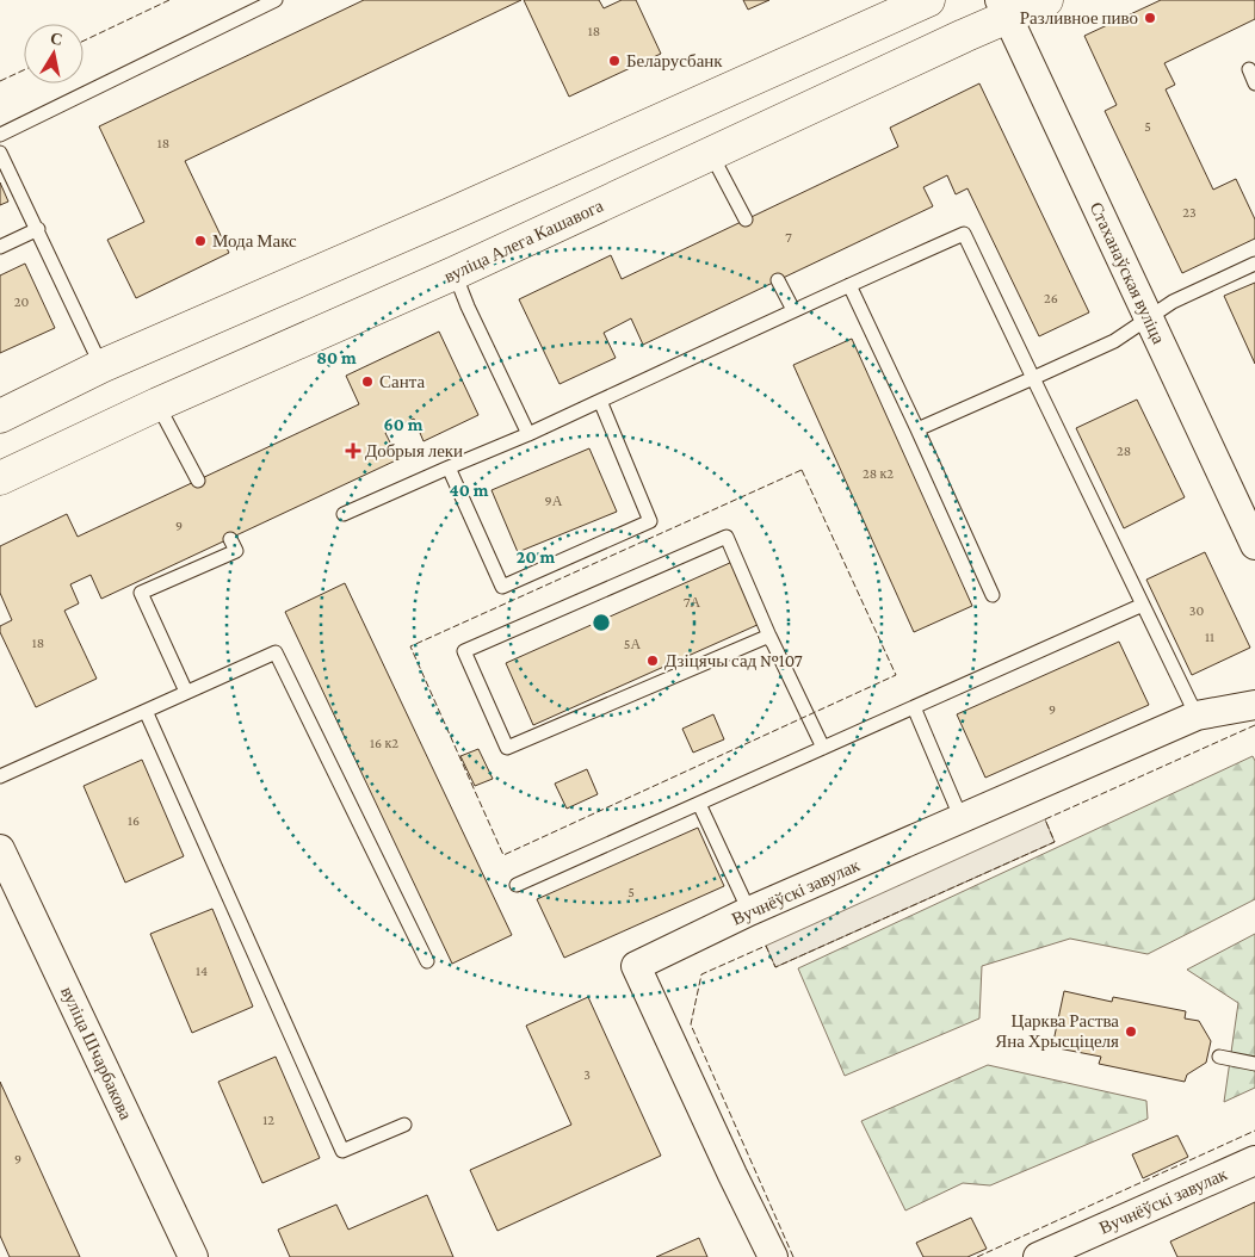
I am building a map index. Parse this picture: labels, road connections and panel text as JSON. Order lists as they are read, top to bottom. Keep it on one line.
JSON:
{"streets":{"main road":["вуліца Алега Кашавога"],"street":["Стаханаўская вуліца","Вучнёўскі завулак","вуліца Шчарбакова"]},"crossings":[["вуліца Алега Кашавога","Стаханаўская вуліца"]],"places":{"other":["Разливное пиво","Беларусбанк","Мода Макс","Санта","Дзіцячы сад №107","Царква Раства Яна Хрысціцеля"],"health":["Добрыя леки"]},"house_numbers":["18","5","18","23","7","26","20","28","28 к2","9А","9","7А","30","11","18","5А","9","16 к2","16","5","14","3","12","9"],"north":"top","rings":["80 m","60 m","40 m","20 m"]}
